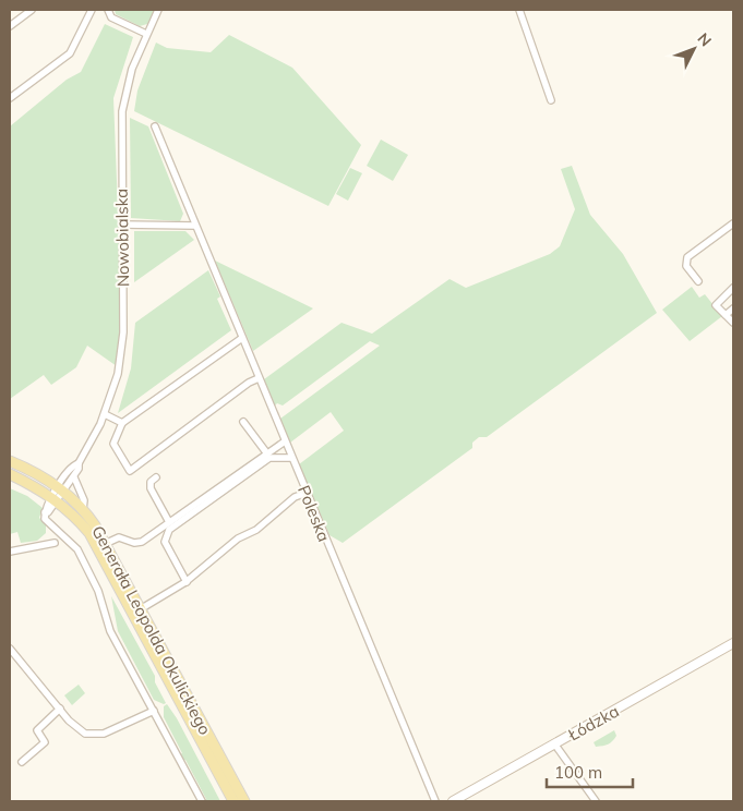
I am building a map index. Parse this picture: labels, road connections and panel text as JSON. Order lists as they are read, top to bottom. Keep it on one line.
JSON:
{"streets":{"main road":["Generała Leopolda Okulickiego"],"street":["Nowobialska","Poleska","Łódzka"]},"crossings":[["Nowobialska","Generała Leopolda Okulickiego"]],"scale_bar":"100 m","north":"top right"}
